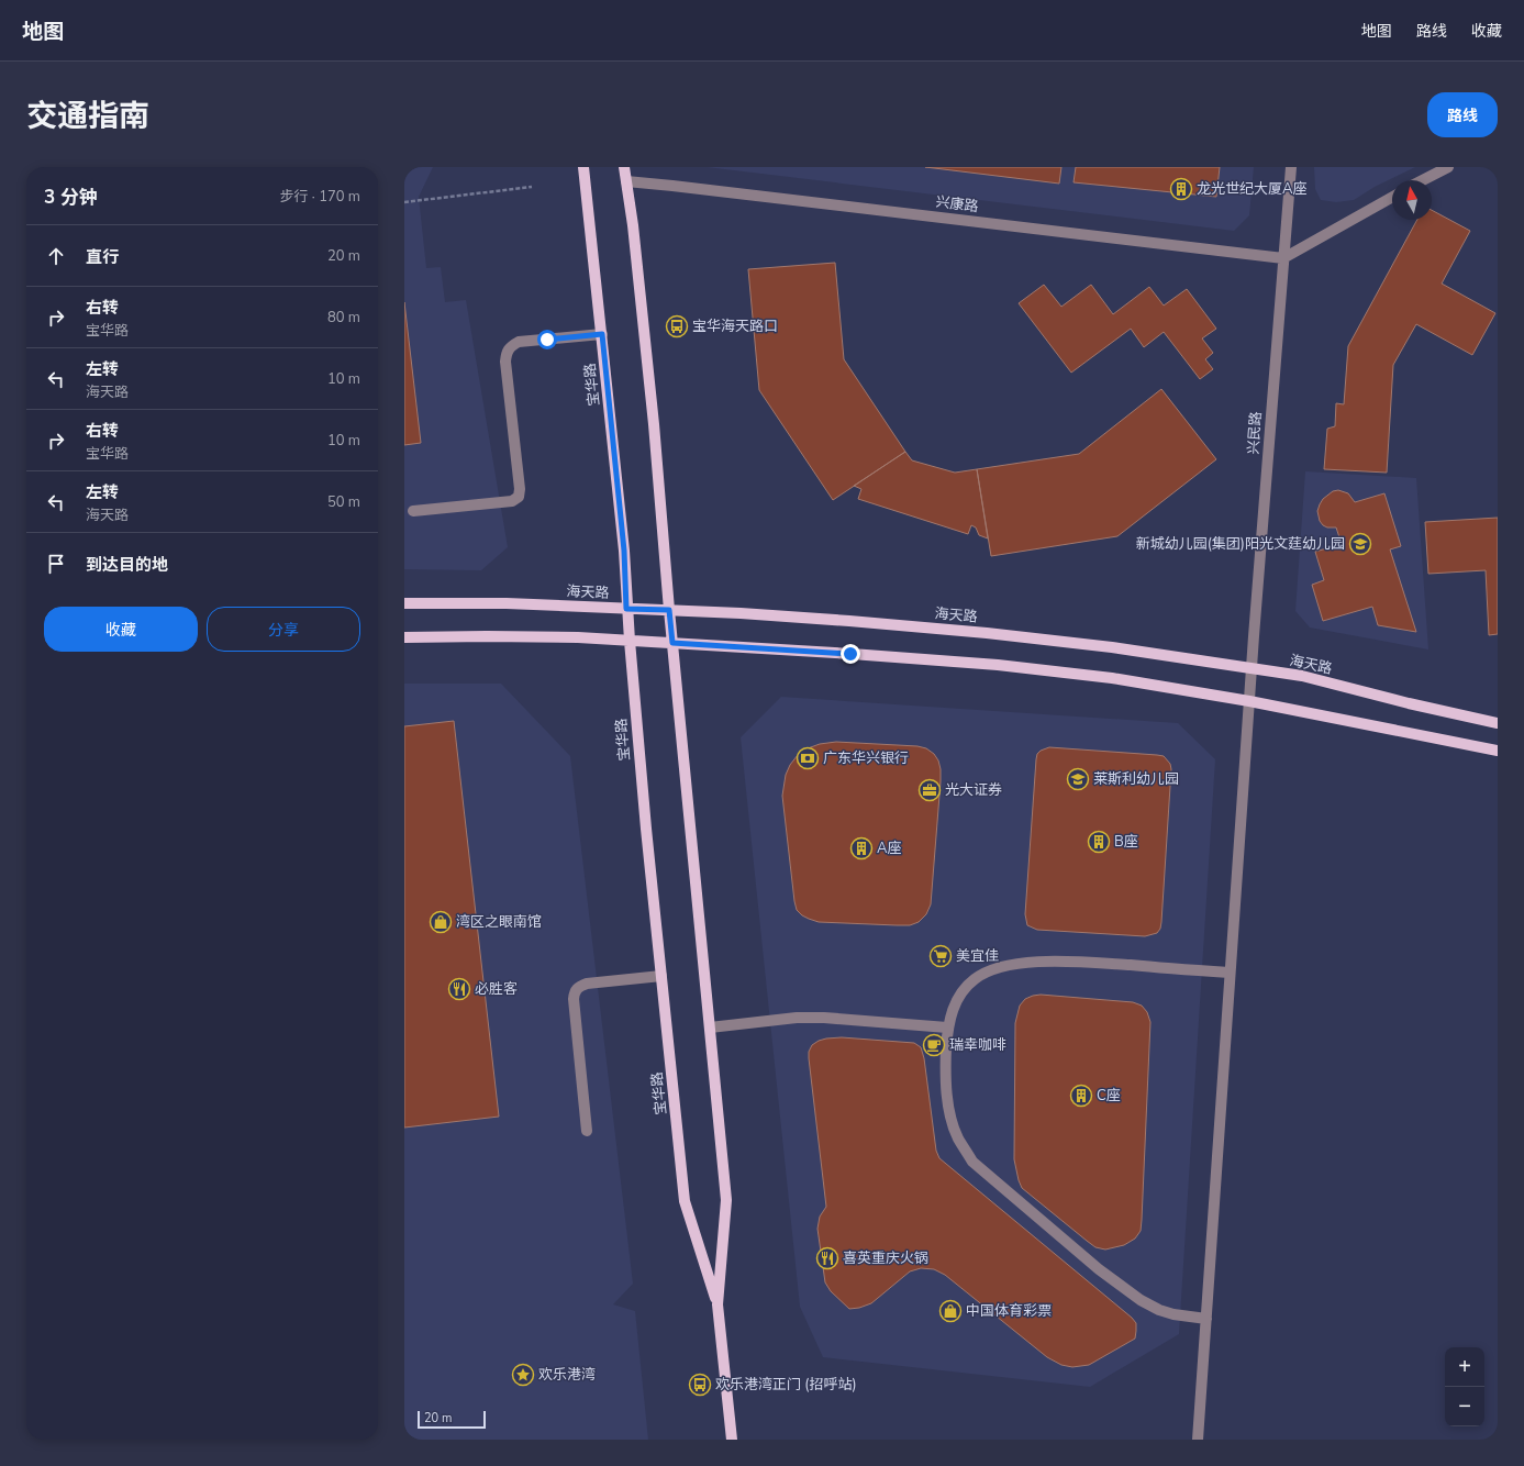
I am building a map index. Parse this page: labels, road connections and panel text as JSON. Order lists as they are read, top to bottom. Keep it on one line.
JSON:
{"streets":{"main road":["宝华路","海天路"],"street":["兴康路","兴民路"]},"crossings":[["兴康路","宝华路"],["兴康路","兴民路"],["宝华路","海天路"],["兴民路","海天路"]],"places":{"building":["龙光世纪大厦A座","B座","A座","C座"],"bus stop":["宝华海天路口","欢乐港湾正门 (招呼站)"],"school or university":["新城幼儿园(集团)阳光文莛幼儿园","莱斯利幼儿园"],"bank":["广东华兴银行"],"office":["光大证券"],"shop":["湾区之眼南馆","中国体育彩票"],"supermarket":["美宜佳"],"restaurant":["必胜客","喜英重庆火锅"],"cafe":["瑞幸咖啡"],"place":["欢乐港湾"]},"scale_bar":"20 m","north":"top","page":{"header":"地图","nav":["地图","路线","收藏"],"title":"交通指南","buttons":["路线",["收藏","分享"]],"heading":["3 分钟","步行 · 170 m"],"list":[["直行","20 m"],["右转","宝华路","80 m"],["左转","海天路","10 m"],["右转","宝华路","10 m"],["左转","海天路","50 m"],"到达目的地"],"map_buttons":["+","−"],"scale":"20 m"}}
